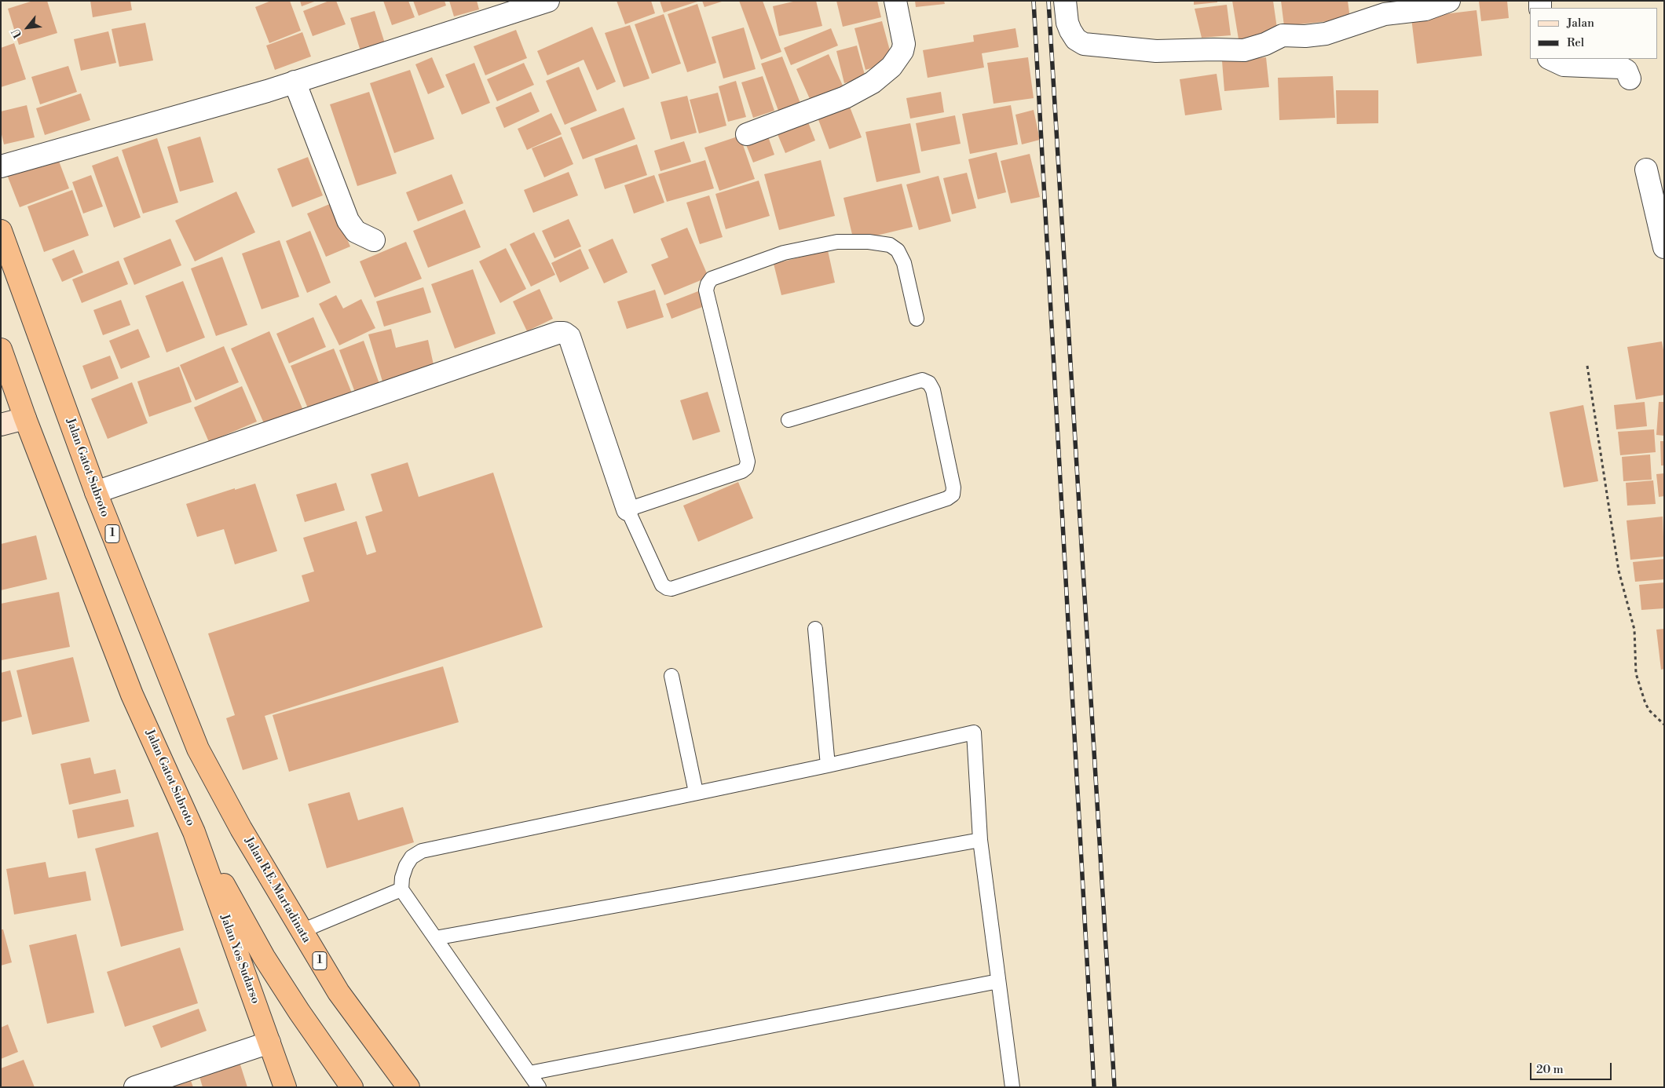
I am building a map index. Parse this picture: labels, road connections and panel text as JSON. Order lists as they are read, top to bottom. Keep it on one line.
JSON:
{"streets":{"highway":["Jalan Gatot Subroto","1","Jalan R.E. Martadinata","Jalan Yos Sudarso"]},"crossings":[["Jalan Gatot Subroto","Jalan R.E. Martadinata"],["Jalan Gatot Subroto","Jalan Yos Sudarso"]],"legend":["Jalan","Rel"],"scale_bar":"20 m","north":"bottom left"}
